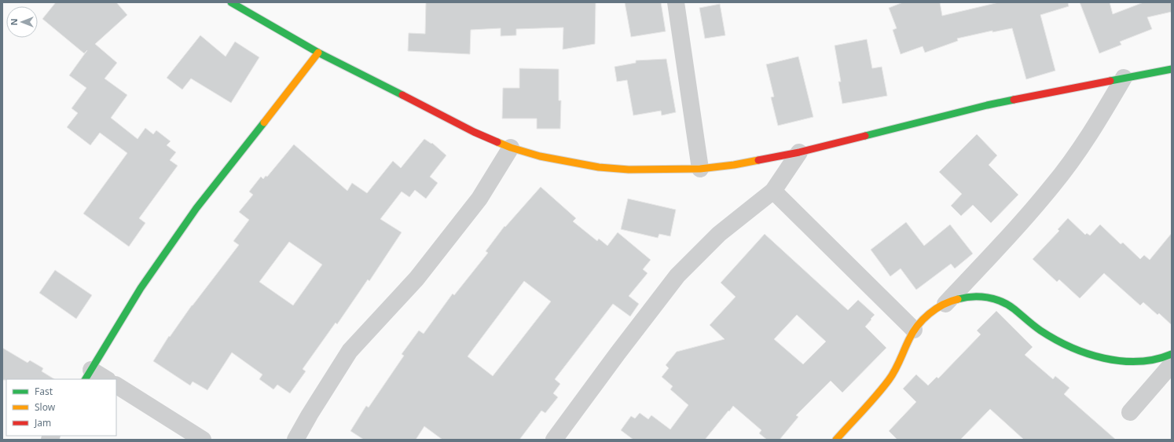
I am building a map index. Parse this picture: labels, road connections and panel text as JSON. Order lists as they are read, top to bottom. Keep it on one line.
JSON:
{"legend":["Fast","Slow","Jam"],"north":"left"}
